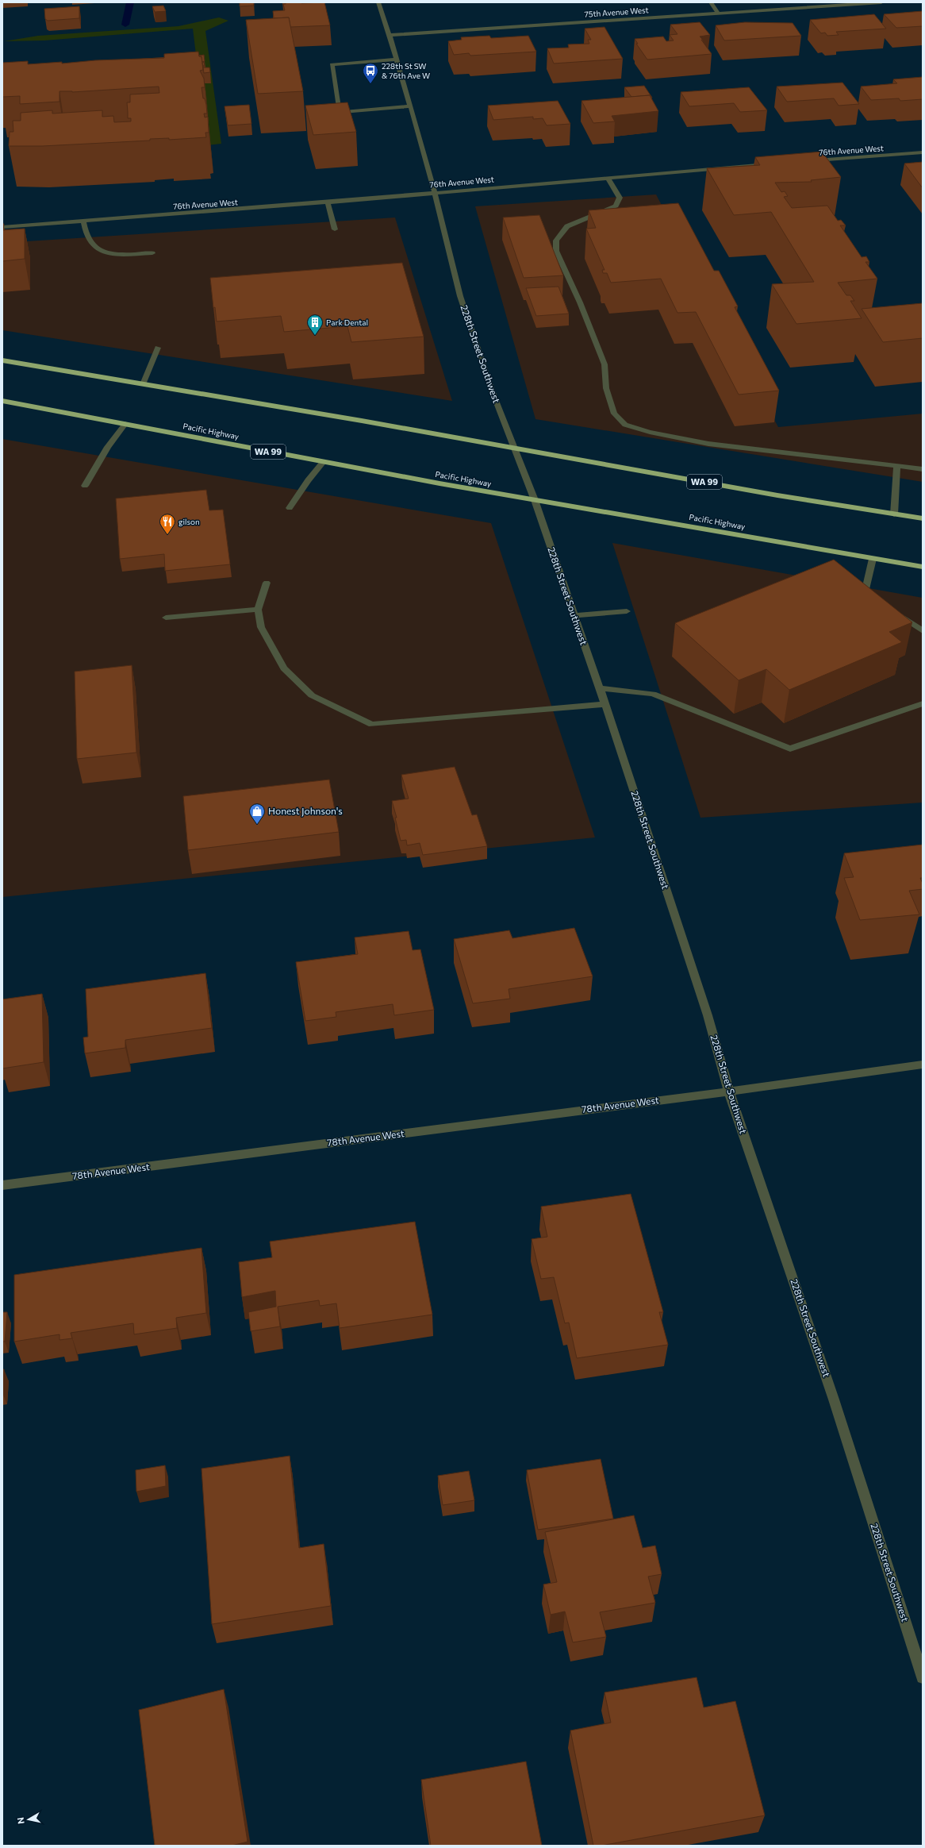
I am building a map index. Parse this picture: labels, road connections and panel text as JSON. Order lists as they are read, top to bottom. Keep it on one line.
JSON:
{"streets":{"highway":["Pacific Highway","WA 99"],"street":["75th Avenue West","76th Avenue West","228th Street Southwest","78th Avenue West"]},"crossings":[["75th Avenue West","228th Street Southwest"],["76th Avenue West","228th Street Southwest"],["228th Street Southwest","Pacific Highway"],["228th Street Southwest","WA 99"],["228th Street Southwest","78th Avenue West"]],"places":{"bus stop":["228th St SW & 76th Ave W"],"building":["Park Dental"],"restaurant":["gilson"],"shop":["Honest Johnson's"]},"north":"left"}
